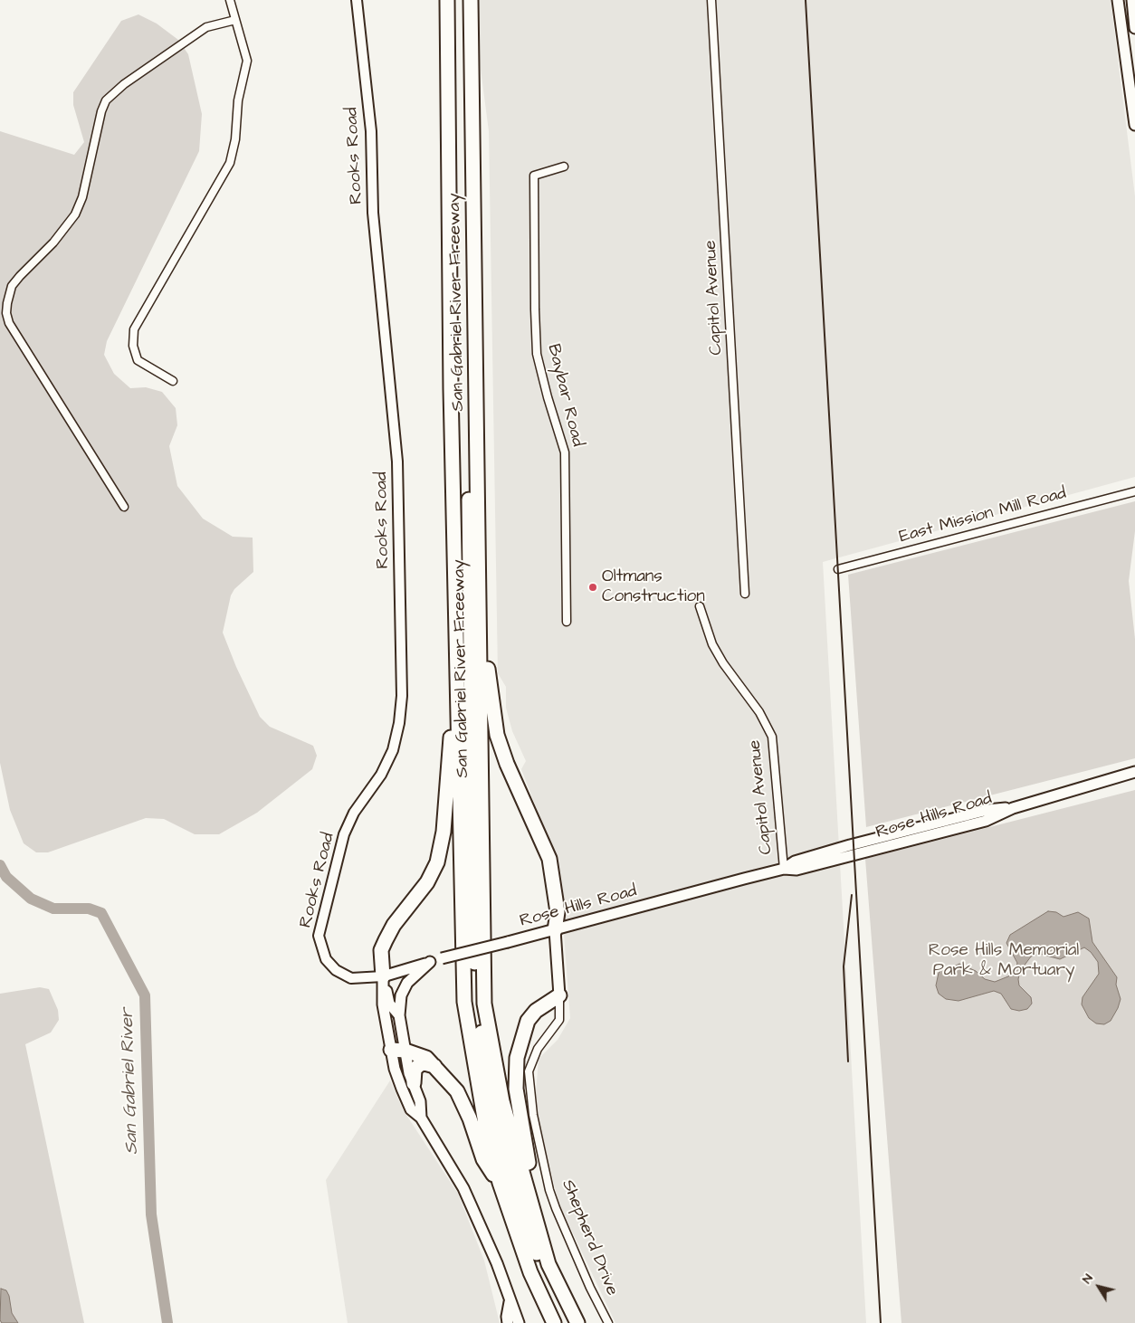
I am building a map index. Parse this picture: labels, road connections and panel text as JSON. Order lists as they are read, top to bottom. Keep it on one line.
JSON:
{"streets":{"highway":["San Gabriel River Freeway"],"main road":["Rose Hills Road","Shepherd Drive"],"street":["Rooks Road","Capitol Avenue","Baybar Road","East Mission Mill Road"]},"crossings":[["Rooks Road","Rose Hills Road"],["Capitol Avenue","Rose Hills Road"],["Rose Hills Road","Shepherd Drive"]],"water":["San Gabriel River"],"parks":["Rose Hills Memorial Park & Mortuary"],"places":["Oltmans Construction"],"north":"top left"}
